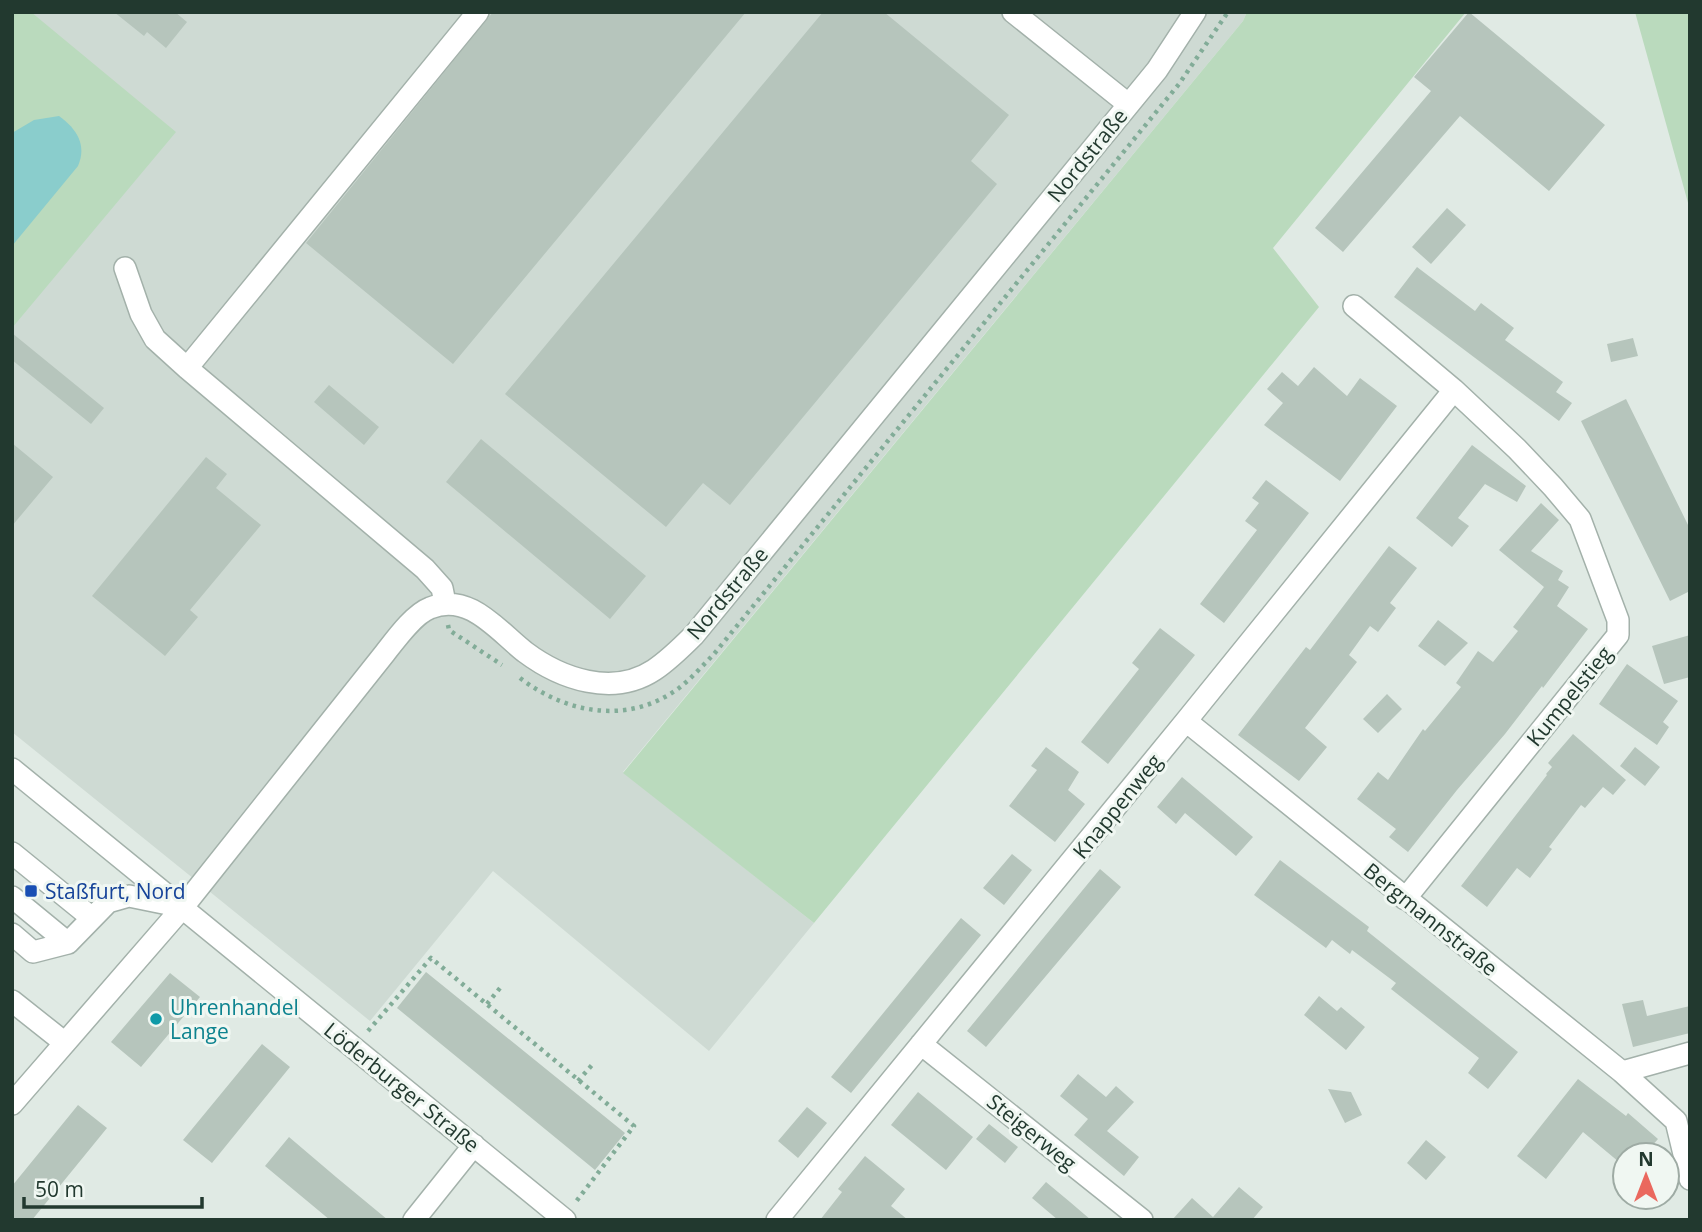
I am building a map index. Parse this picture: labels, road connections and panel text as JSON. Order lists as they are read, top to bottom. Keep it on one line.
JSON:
{"streets":{"street":["Nordstraße","Kumpelstieg","Knappenweg","Bergmannstraße","Löderburger Straße","Steigerweg"]},"crossings":[["Kumpelstieg","Knappenweg"],["Kumpelstieg","Bergmannstraße"],["Knappenweg","Bergmannstraße"],["Knappenweg","Steigerweg"]],"places":{"transit":["Staßfurt, Nord"],"other":["Uhrenhandel Lange"]},"scale_bar":"50 m","north":"top"}
